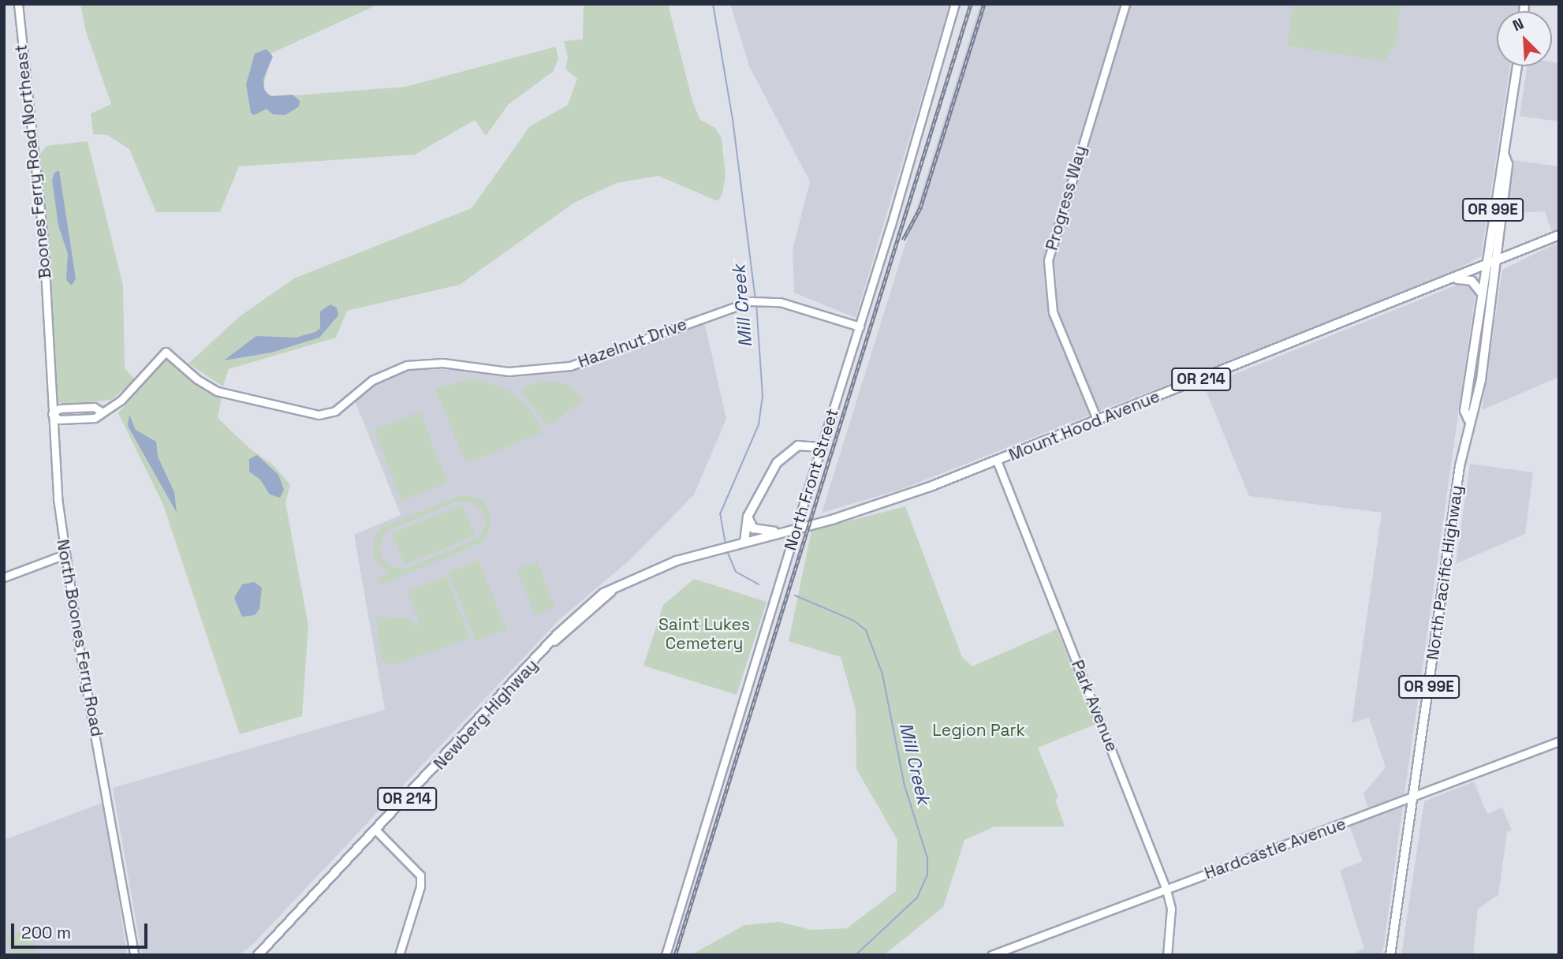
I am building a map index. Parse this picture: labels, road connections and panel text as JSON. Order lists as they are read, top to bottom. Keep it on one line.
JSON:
{"streets":{"main road":["OR 99E","OR 214","Mount Hood Avenue","North Pacific Highway","Newberg Highway"],"street":["Boones Ferry Road Northeast","Progress Way","Hazelnut Drive","North Front Street","North Boones Ferry Road","Park Avenue","Hardcastle Avenue"]},"crossings":[["Boones Ferry Road Northeast","North Boones Ferry Road"],["Progress Way","Mount Hood Avenue"],["Hazelnut Drive","North Front Street"],["Mount Hood Avenue","North Pacific Highway"],["Mount Hood Avenue","Park Avenue"],["Mount Hood Avenue","Newberg Highway"],["North Pacific Highway","Hardcastle Avenue"],["Park Avenue","Hardcastle Avenue"]],"water":["Mill Creek"],"parks":["Saint Lukes Cemetery","Legion Park"],"scale_bar":"200 m","north":"top left"}
